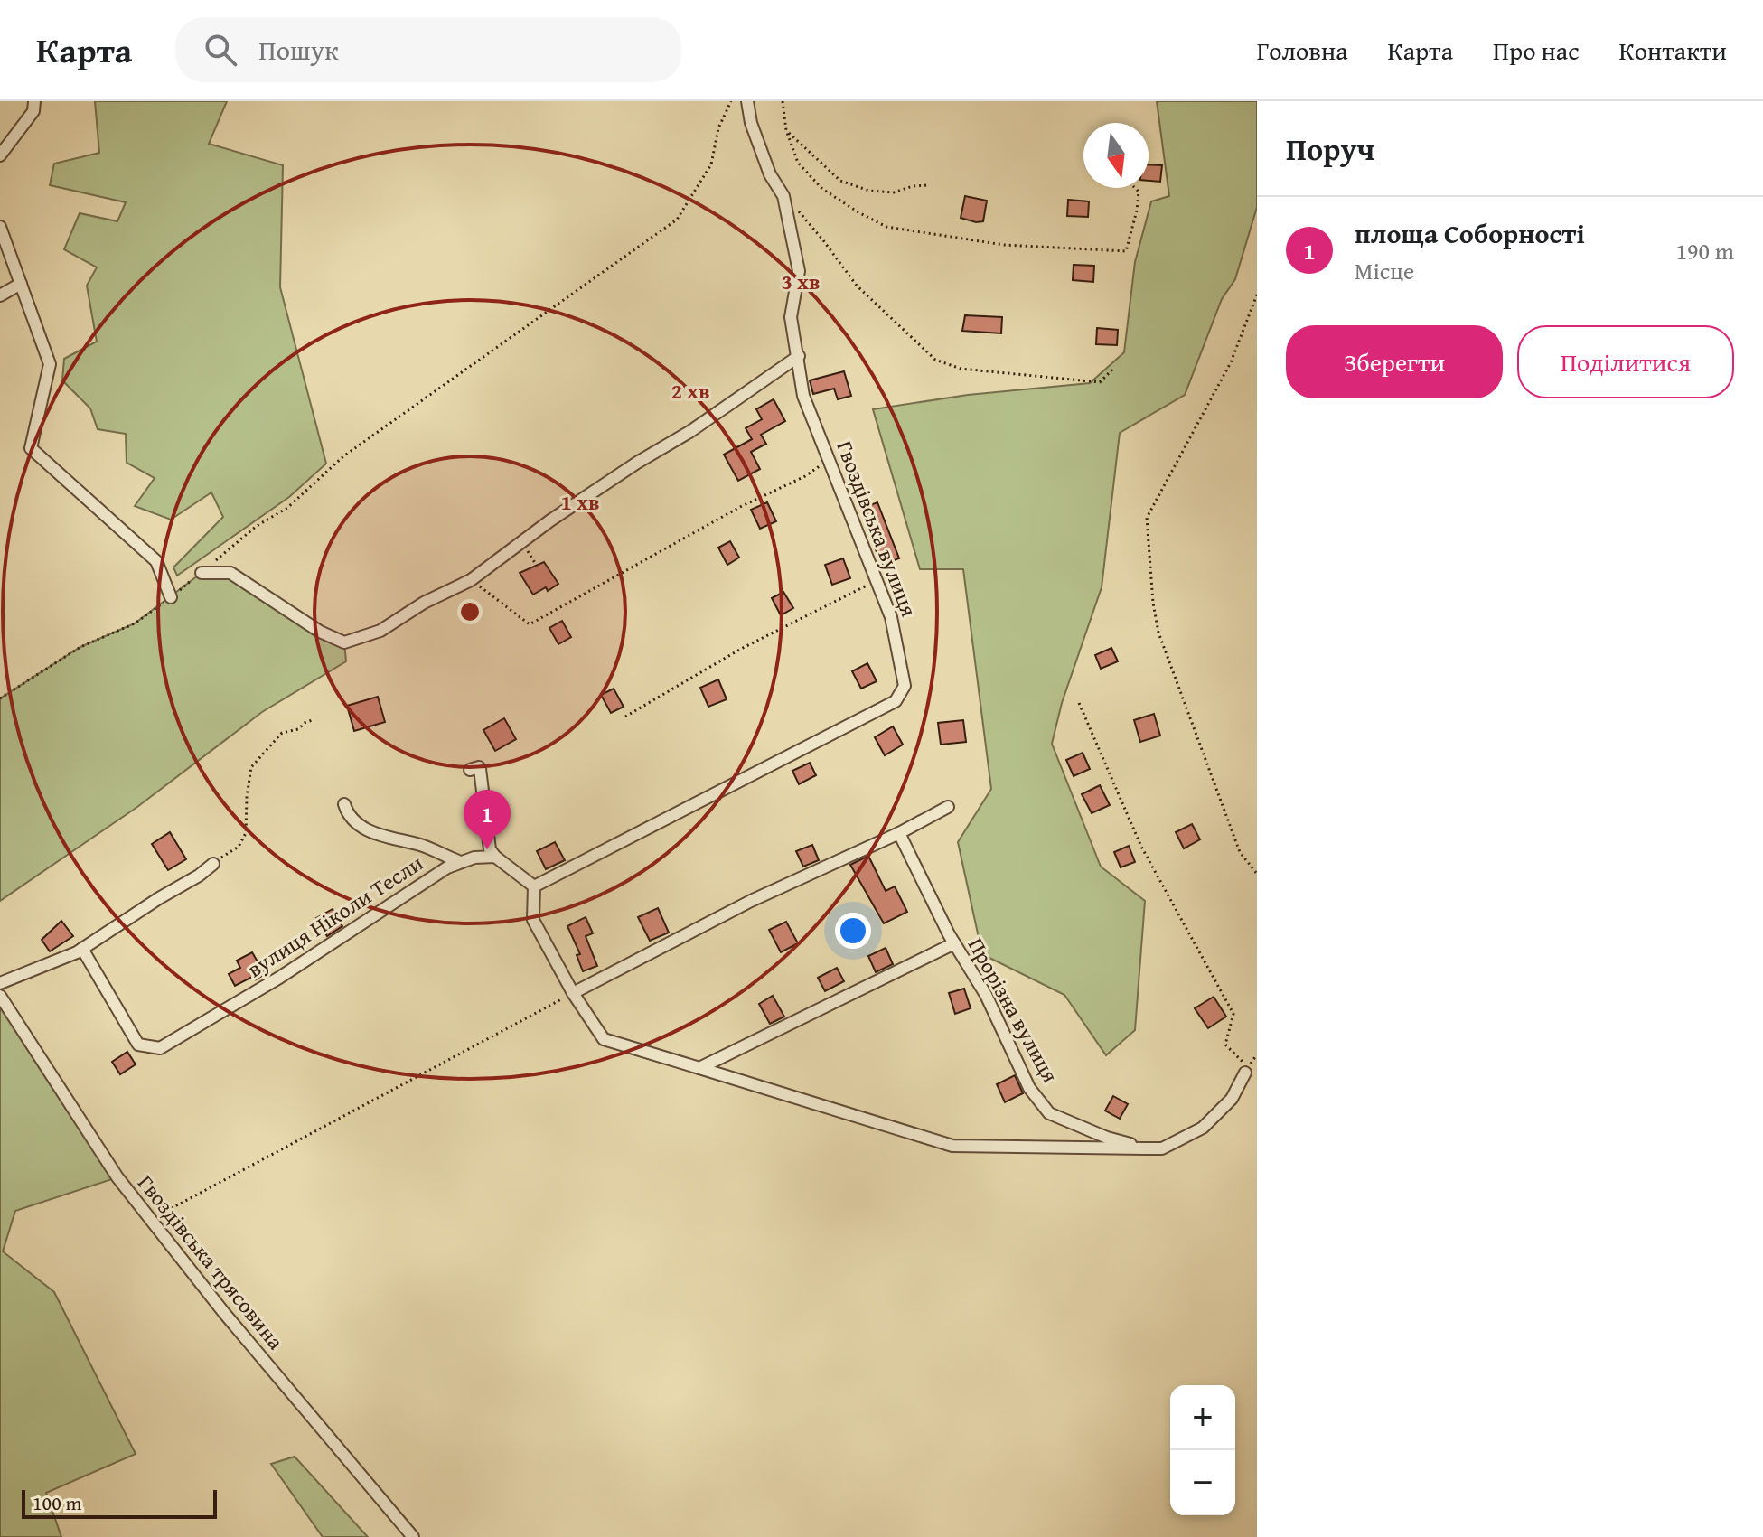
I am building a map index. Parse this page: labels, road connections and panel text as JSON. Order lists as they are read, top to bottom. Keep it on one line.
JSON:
{"streets":{"street":["Гвоздівська вулиця","вулиця Ніколи Тесли","Прорізна вулиця","Гвоздівська трясовина"]},"scale_bar":"100 m","north":"bottom","page":{"header":"Карта","search":"Пошук","nav":["Головна","Карта","Про нас","Контакти"],"heading":"Поруч","list":[{"mark":"1","name":"площа Соборності","note":"Місце","value":"190 m"}],"buttons":["Зберегти","Поділитися"],"pins":"1","map_buttons":["+","−"],"scale":"100 m"},"rings":["3 хв","2 хв","1 хв"]}
